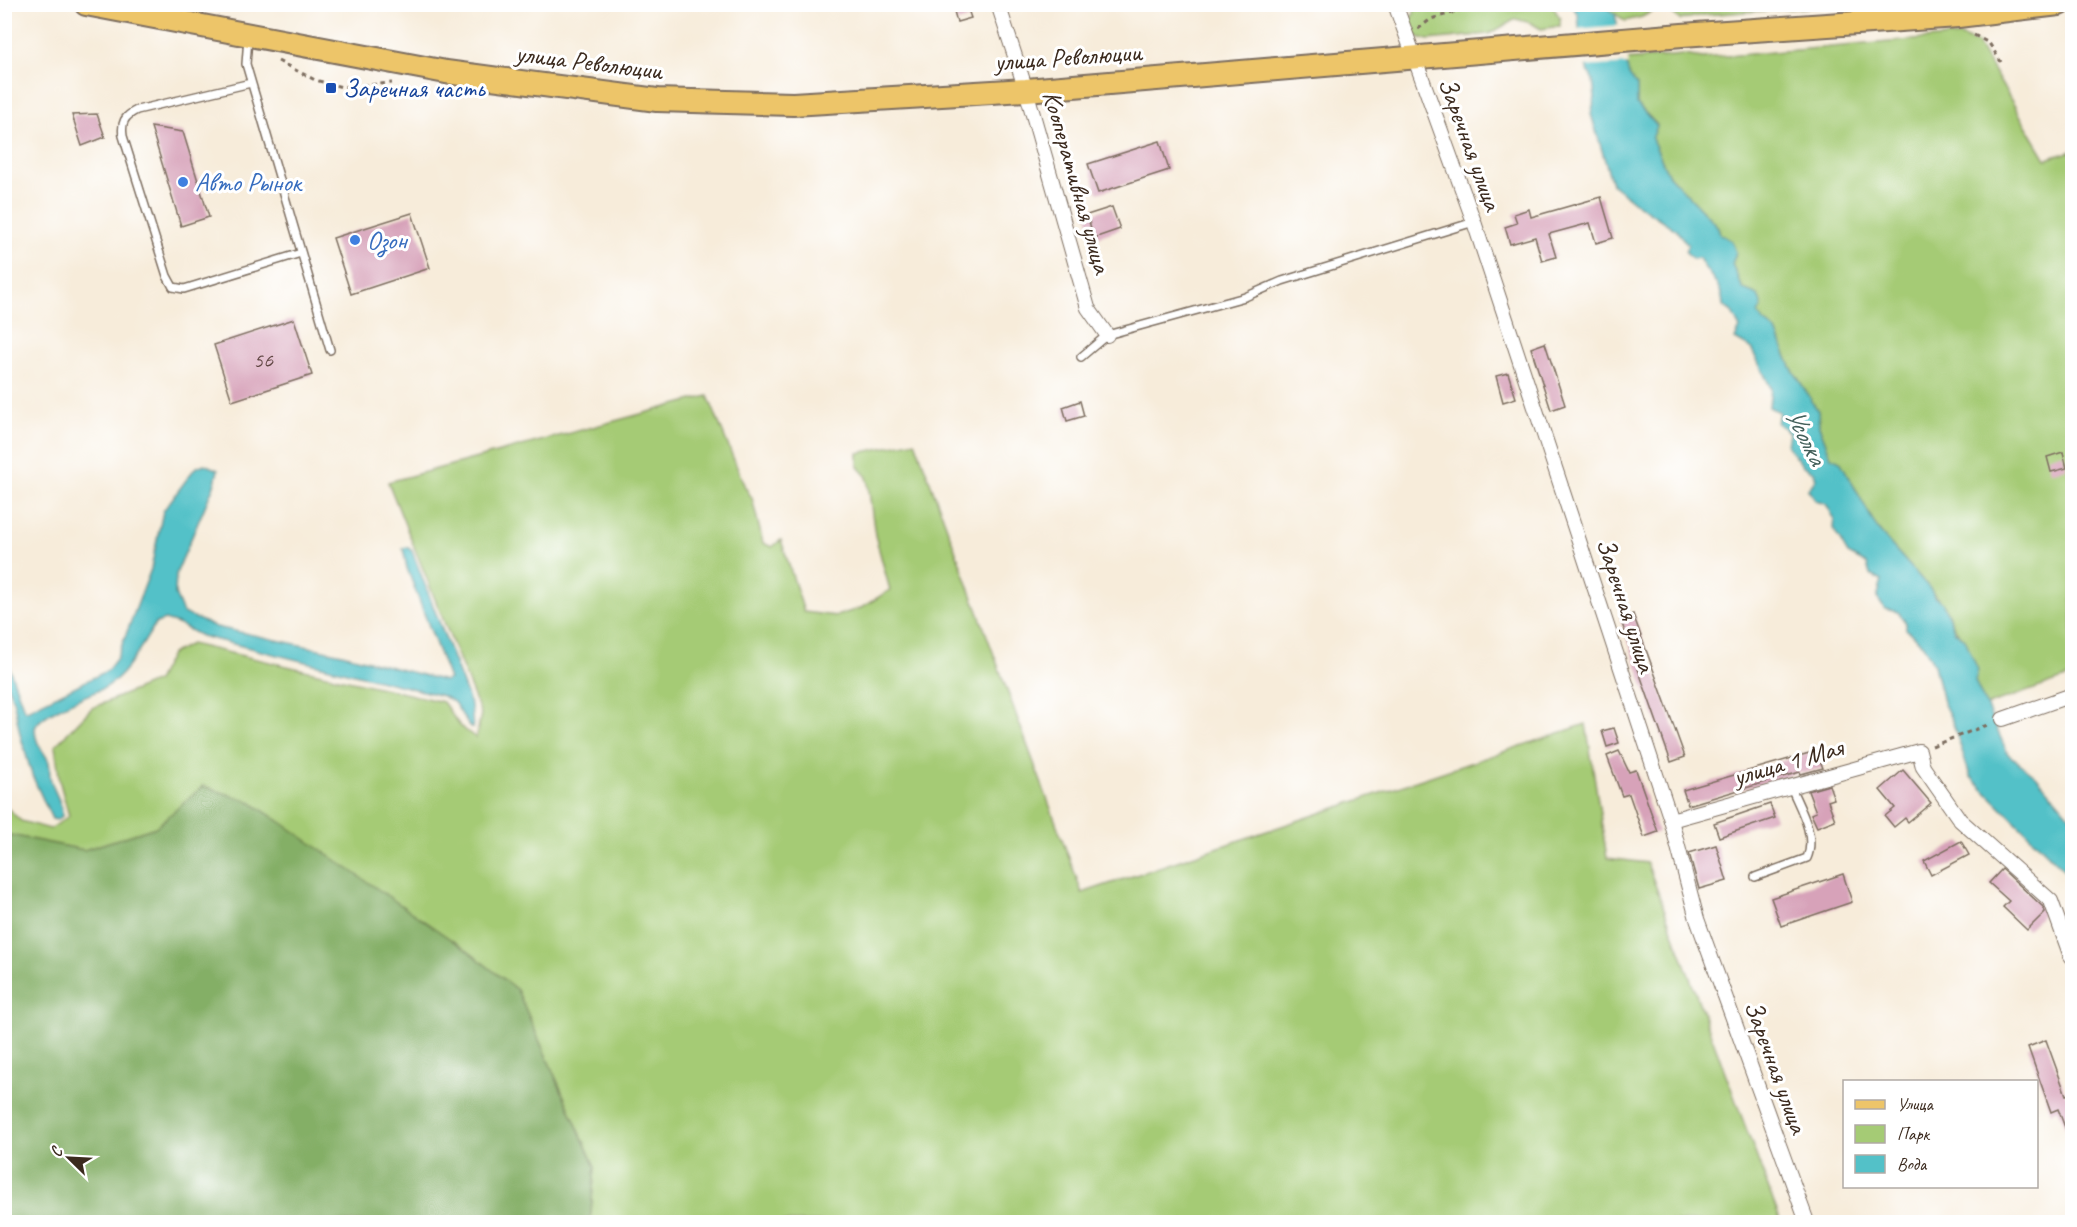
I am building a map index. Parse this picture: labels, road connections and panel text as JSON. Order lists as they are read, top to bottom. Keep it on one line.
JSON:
{"streets":{"main road":["улица Революции"],"street":["Заречная улица","Кооперативная улица","улица 1 Мая"]},"crossings":[["улица Революции","Заречная улица"],["улица Революции","Кооперативная улица"],["Заречная улица","улица 1 Мая"]],"water":["Усолка"],"places":{"transit":["Заречная часть"],"other":["Авто Рынок","Озон"]},"house_numbers":["56"],"legend":["Улица","Парк","Вода"],"north":"top left"}
